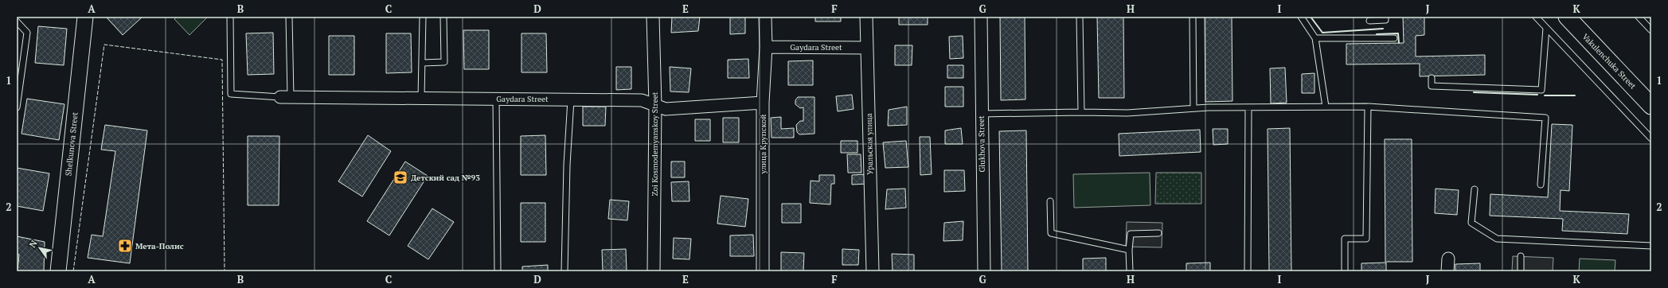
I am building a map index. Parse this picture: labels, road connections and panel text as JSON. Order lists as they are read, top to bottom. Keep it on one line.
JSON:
{"streets":{"main road":["Vakulenchuka Street"],"street":["Gaydara Street","Shelkunova Street","Zoi Kosmodemyanskoy Street","улица Крупской","Уральская улица","Glukhova Street"]},"crossings":[["Gaydara Street","Zoi Kosmodemyanskoy Street"],["Gaydara Street","улица Крупской"],["Gaydara Street","Уральская улица"]],"places":{"school or university":["Детский сад №93"],"pharmacy":["Мета-Полис"]},"north":"top left","grid":{"columns":["A","B","C","D","E","F","G","H","I","J","K"],"rows":["1","2"]}}
